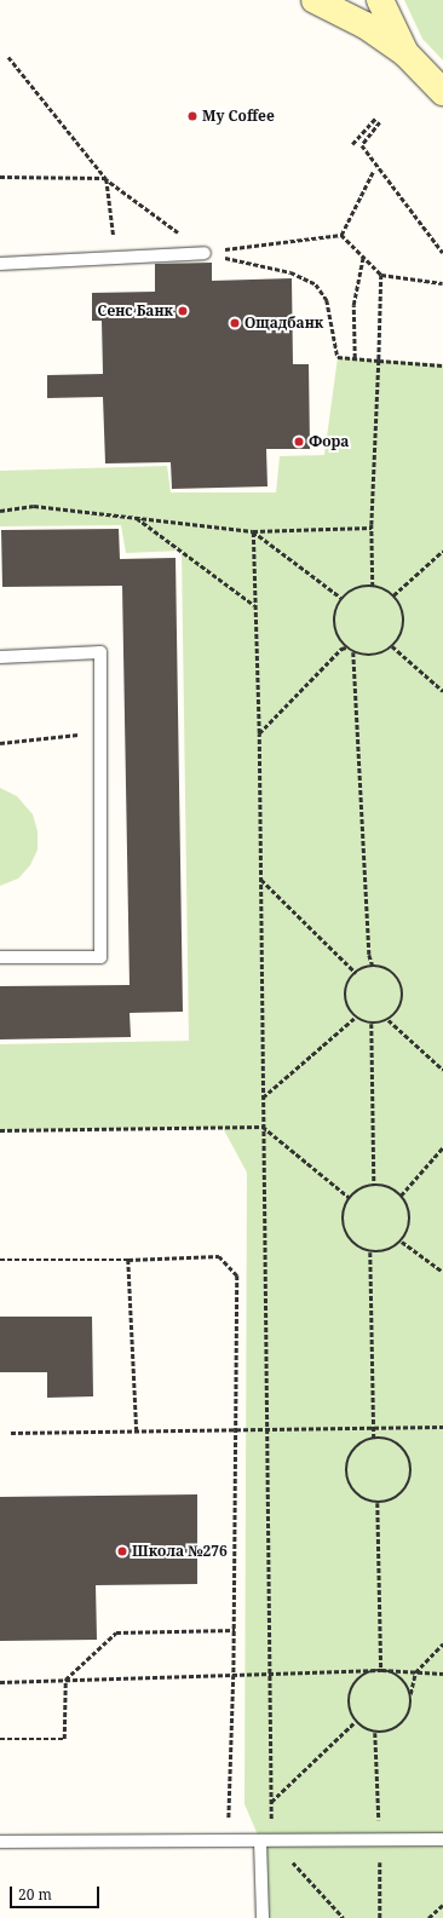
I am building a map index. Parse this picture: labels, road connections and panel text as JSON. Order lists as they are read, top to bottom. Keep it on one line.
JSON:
{"places":["My Coffee","Сенс Банк","Ощадбанк","Фора","Школа №276"],"scale_bar":"20 m"}
